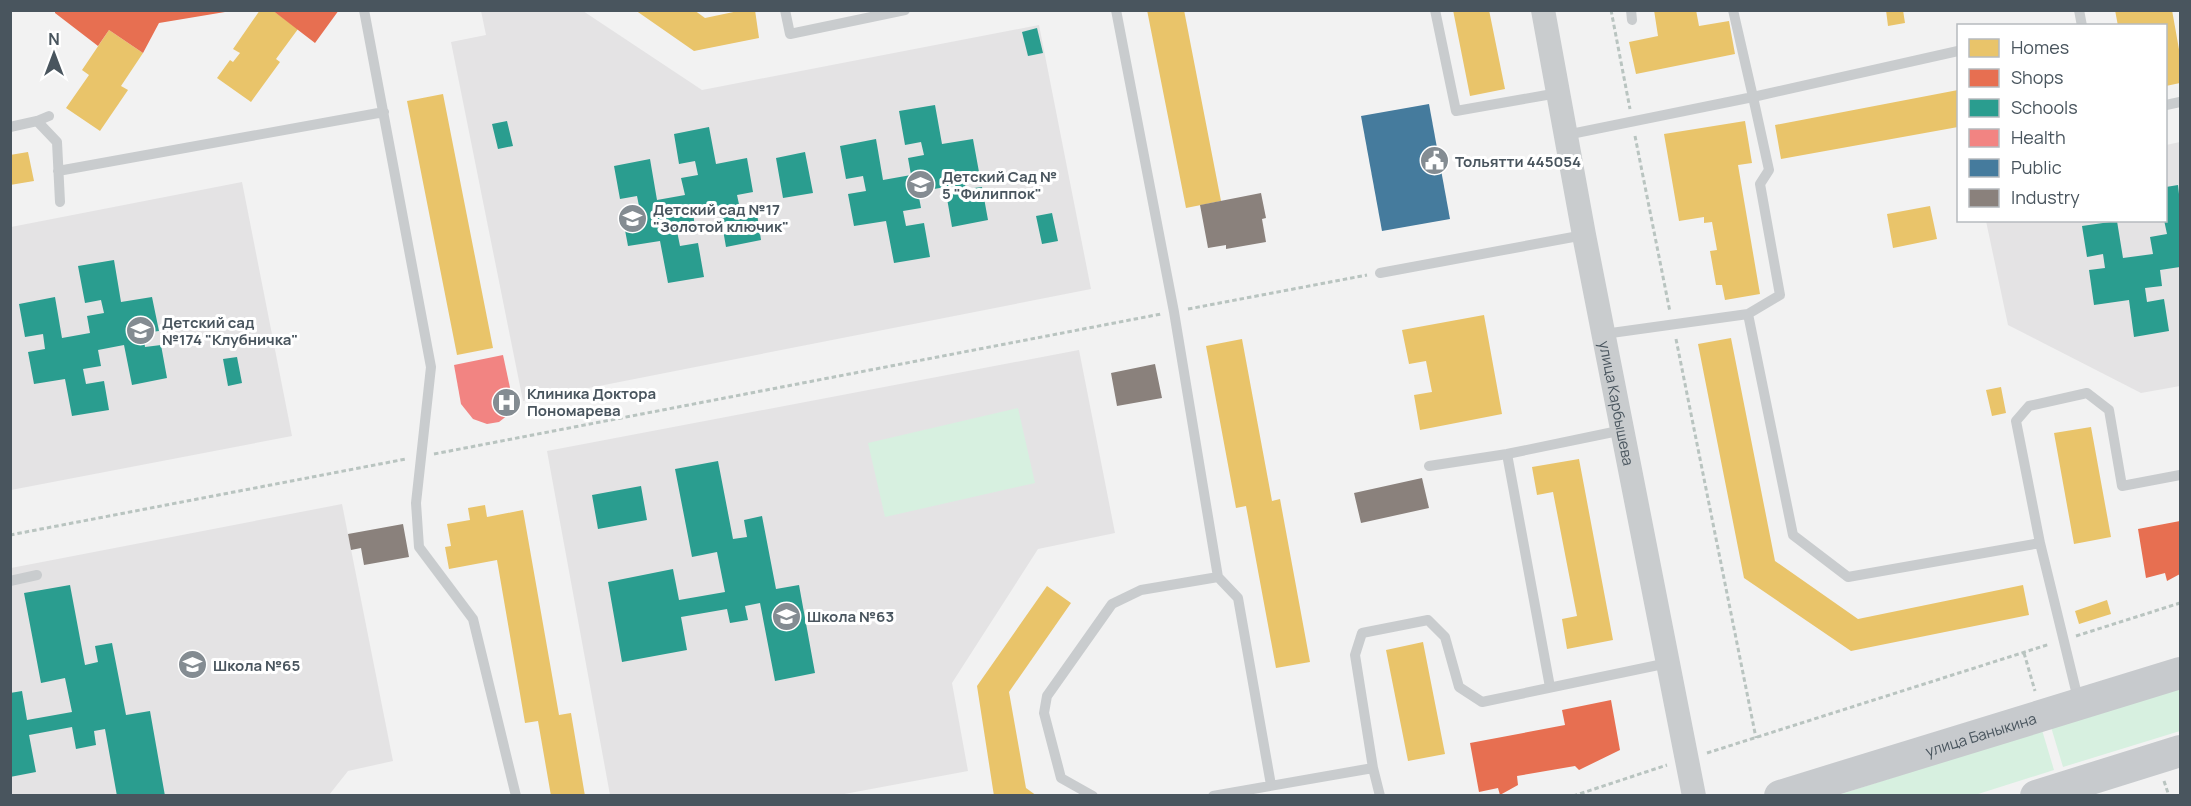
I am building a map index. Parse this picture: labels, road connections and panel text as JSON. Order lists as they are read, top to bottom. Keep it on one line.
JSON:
{"streets":{"main road":["улица Баныкина"],"street":["улица Карбышева"]},"places":{"public building":["Тольятти 445054"],"school or university":["Детский Сад № 5 \"Филиппок\"","Детский сад №17 \"Золотой ключик\"","Детский сад №174 \"Клубничка\"","Школа №63","Школа №65"],"hospital":["Клиника Доктора Пономарева"]},"legend":["Homes","Shops","Schools","Health","Public","Industry"],"north":"top"}
